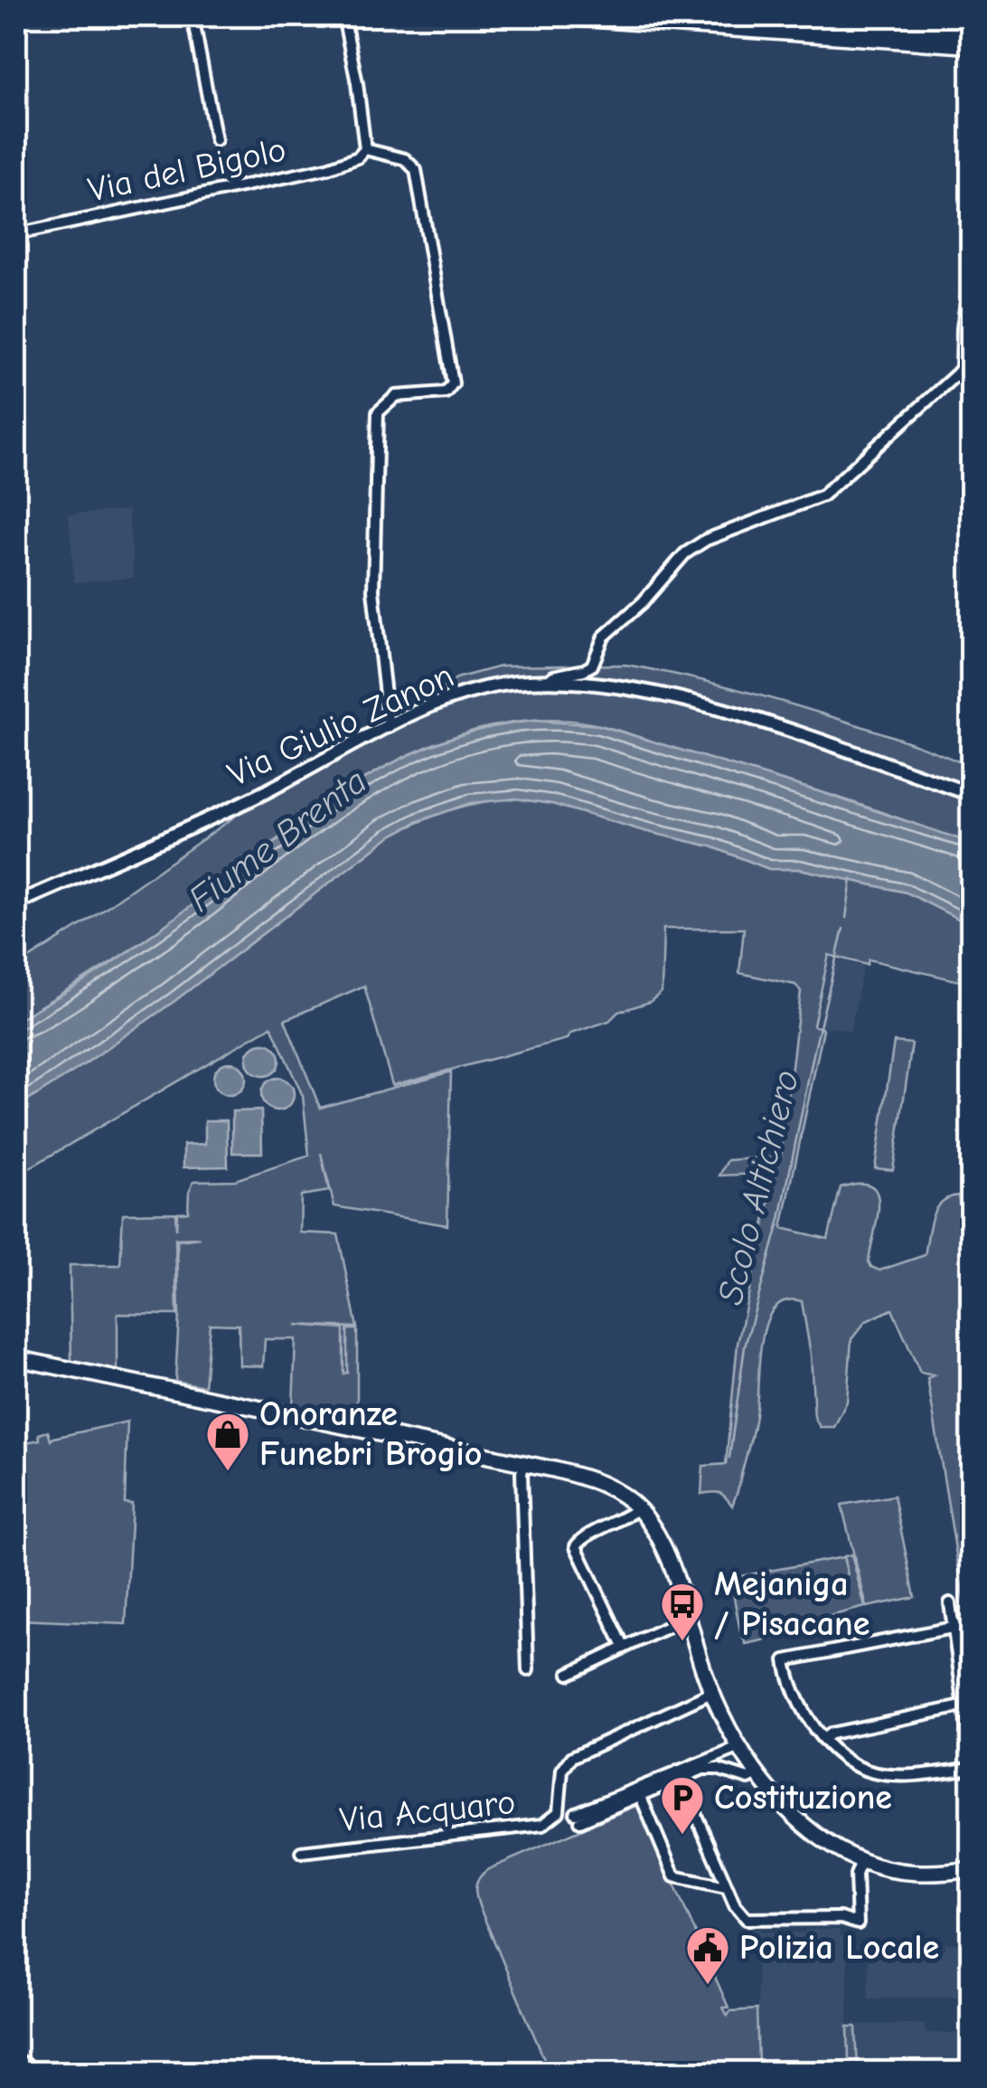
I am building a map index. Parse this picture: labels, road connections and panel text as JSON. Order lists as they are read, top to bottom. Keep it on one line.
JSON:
{"streets":{"street":["Via del Bigolo","Via Giulio Zanon","Via Acquaro"]},"water":["Fiume Brenta","Scolo Altichiero"],"places":{"shop":["Onoranze Funebri Brogio"],"bus stop":["Mejaniga / Pisacane"],"parking":["Costituzione"],"public building":["Polizia Locale"]}}
